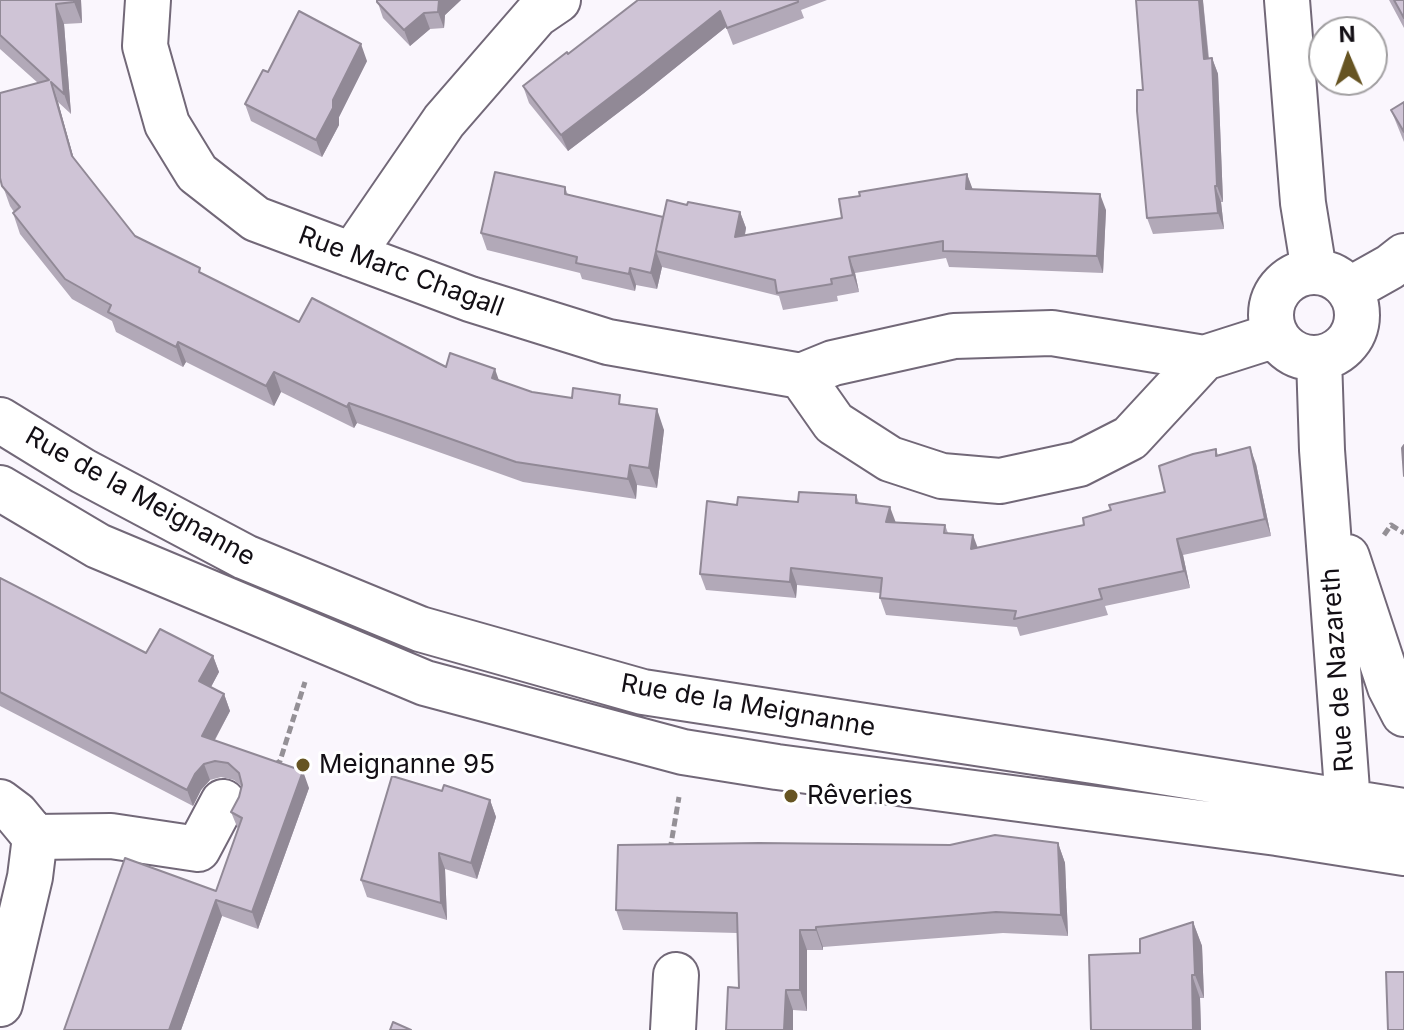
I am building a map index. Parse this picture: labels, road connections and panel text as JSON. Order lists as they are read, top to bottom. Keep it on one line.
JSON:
{"streets":{"street":["Rue Marc Chagall","Rue de la Meignanne","Rue de Nazareth"]},"crossings":[["Rue de la Meignanne","Rue de Nazareth"]],"places":["Meignanne 95","Rêveries"],"north":"top"}
